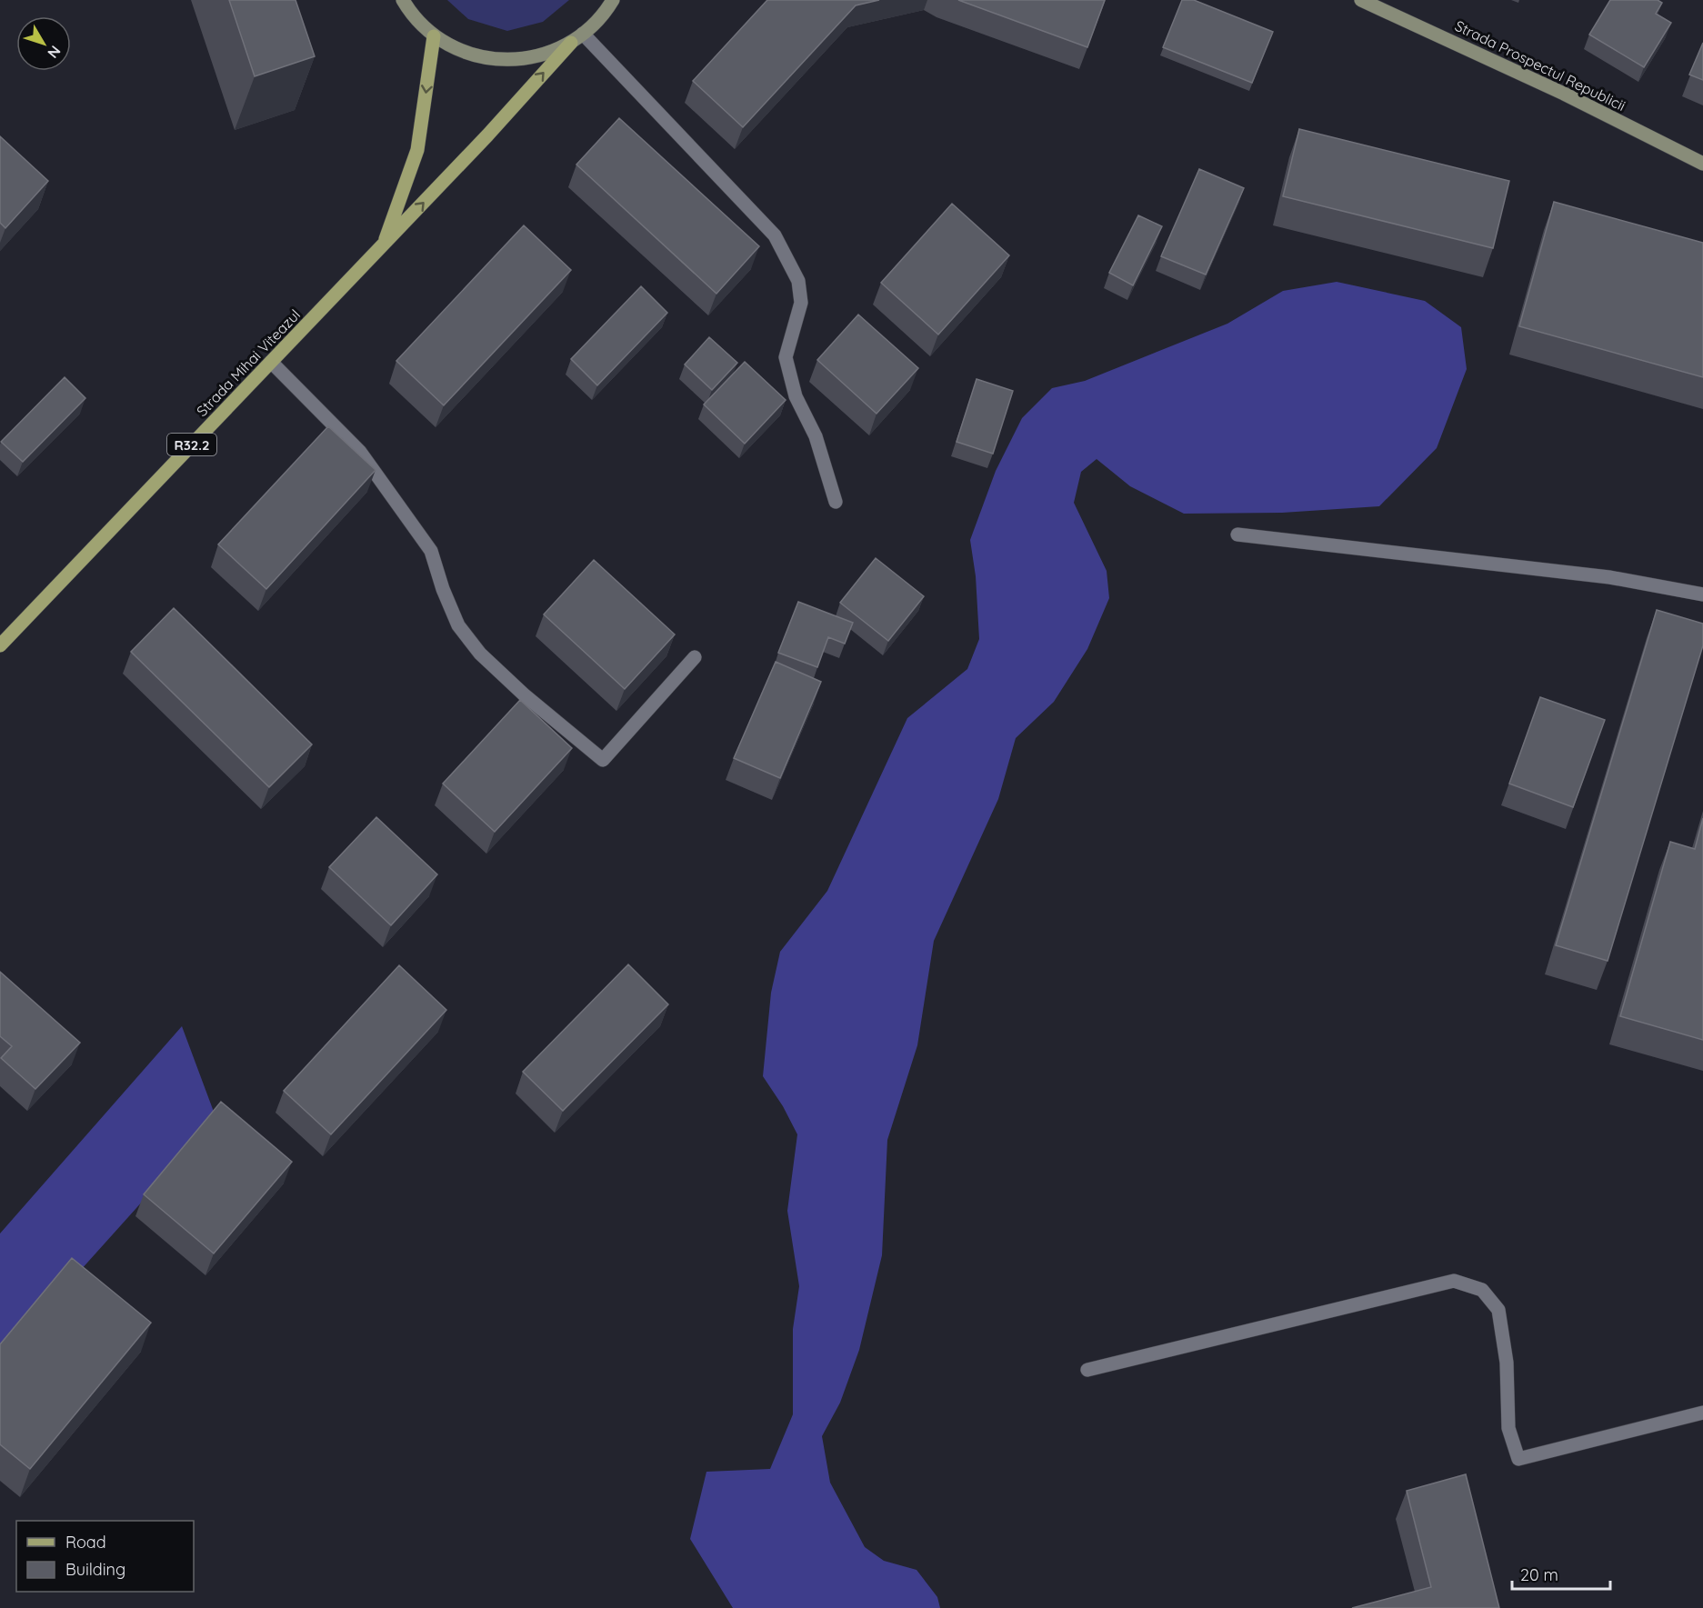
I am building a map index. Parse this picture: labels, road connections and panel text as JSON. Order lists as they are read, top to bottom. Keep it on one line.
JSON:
{"streets":{"main road":["Strada Prospectul Republicii","Strada Mihai Viteazul","R32.2"]},"legend":["Road","Building"],"scale_bar":"20 m","north":"bottom right"}
